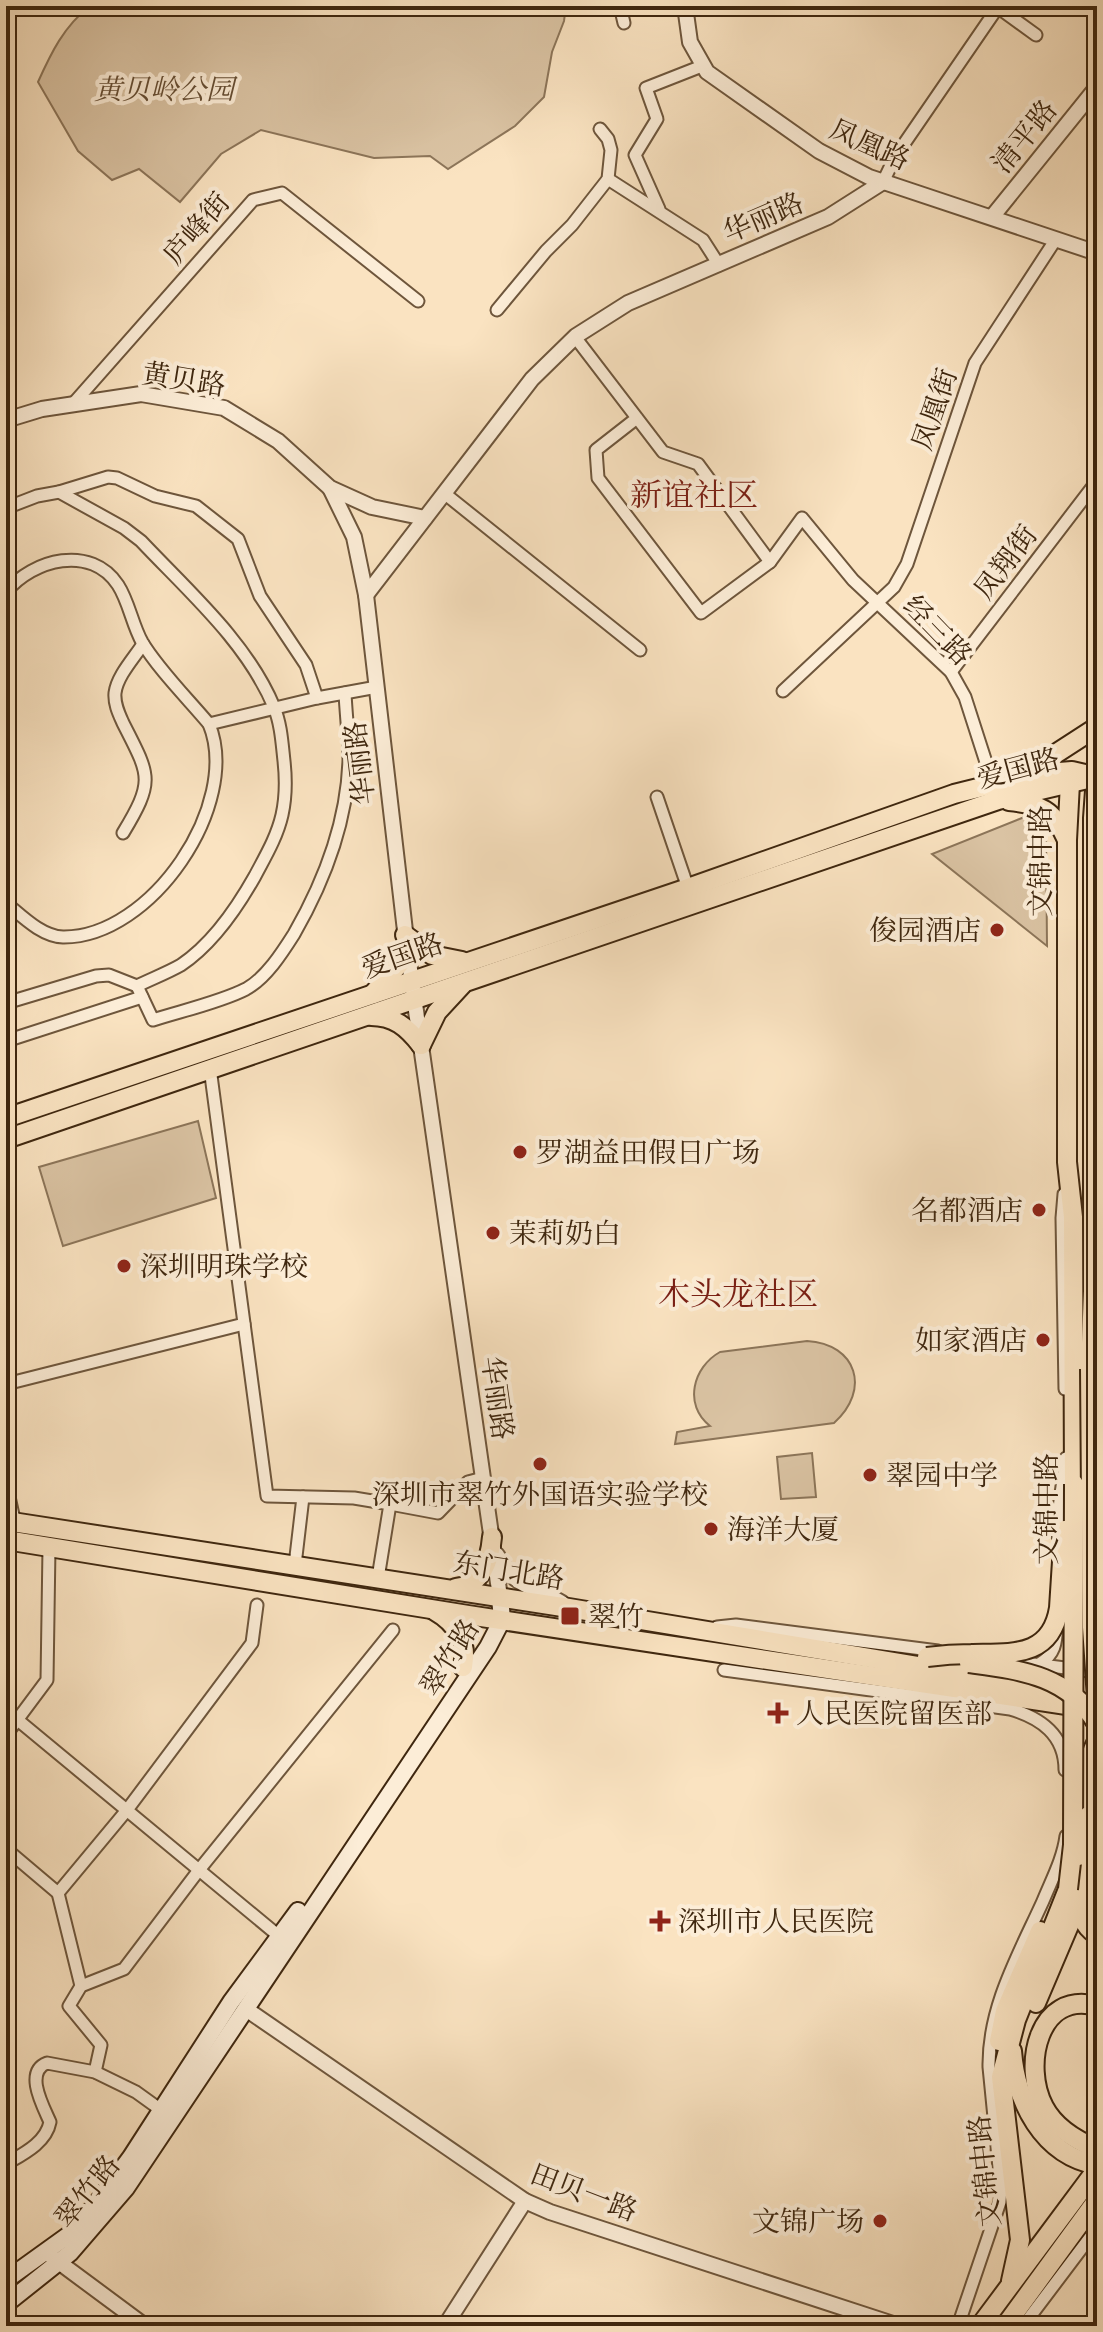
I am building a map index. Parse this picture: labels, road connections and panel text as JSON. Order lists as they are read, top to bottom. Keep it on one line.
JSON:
{"streets":{"main road":["爱国路","文锦中路","东门北路","翠竹路"],"street":["清平路","凤凰路","华丽路","庐峰街","黄贝路","凤凰街","凤翔街","经三路","田贝一路"]},"crossings":[["清平路","凤凰路"],["凤凰路","华丽路"],["凤凰路","凤凰街"],["华丽路","黄贝路"],["华丽路","爱国路"],["华丽路","东门北路"],["华丽路","翠竹路"],["庐峰街","黄贝路"],["凤凰街","经三路"],["凤翔街","经三路"],["经三路","爱国路"],["爱国路","文锦中路"],["文锦中路","东门北路"],["东门北路","翠竹路"],["翠竹路","田贝一路"]],"districts":["新谊社区","木头龙社区"],"parks":["黄贝岭公园"],"places":{"other":["俊园酒店","罗湖益田假日广场","名都酒店","茉莉奶白","深圳明珠学校","如家酒店","深圳市翠竹外国语实验学校","翠园中学","海洋大厦","文锦广场"],"transit":["翠竹"],"health":["人民医院留医部","深圳市人民医院"]}}
